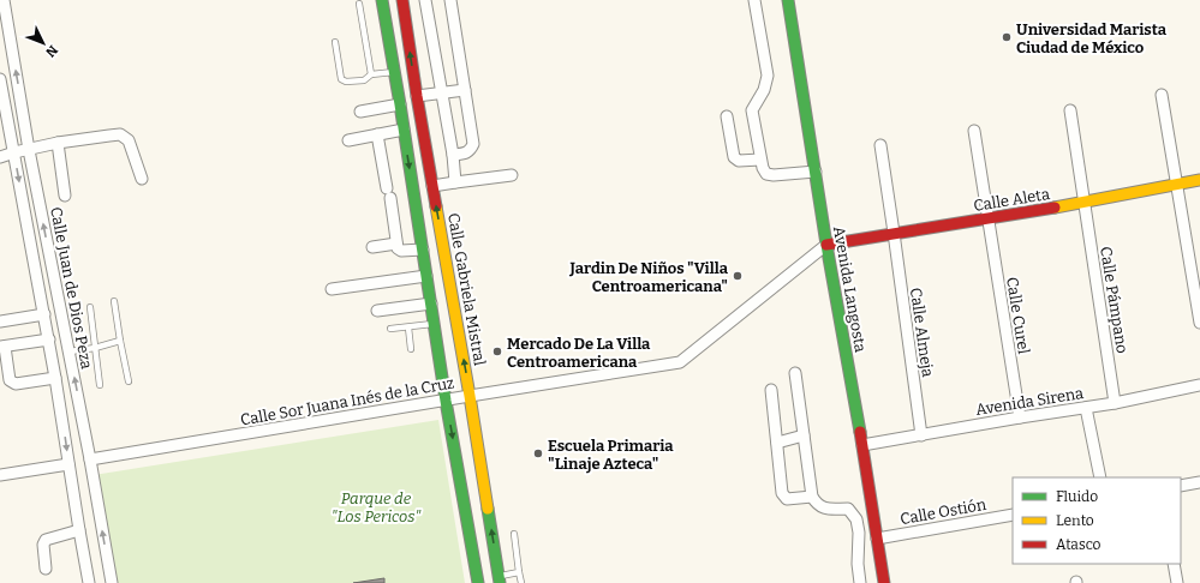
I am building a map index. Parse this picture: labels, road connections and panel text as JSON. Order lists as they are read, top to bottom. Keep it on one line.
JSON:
{"streets":{"street":["Calle Aleta","Calle Juan de Dios Peza","Calle Gabriela Mistral","Avenida Langosta","Calle Pámpano","Calle Curel","Calle Almeja","Calle Sor Juana Inés de la Cruz","Avenida Sirena","Calle Ostión"]},"crossings":[["Calle Aleta","Avenida Langosta"],["Calle Aleta","Calle Pámpano"],["Calle Aleta","Calle Curel"],["Calle Aleta","Calle Almeja"],["Calle Aleta","Calle Sor Juana Inés de la Cruz"],["Calle Juan de Dios Peza","Calle Sor Juana Inés de la Cruz"],["Calle Gabriela Mistral","Calle Sor Juana Inés de la Cruz"],["Avenida Langosta","Calle Sor Juana Inés de la Cruz"],["Avenida Langosta","Avenida Sirena"],["Avenida Langosta","Calle Ostión"],["Calle Pámpano","Avenida Sirena"],["Calle Curel","Avenida Sirena"],["Calle Almeja","Avenida Sirena"]],"parks":["Parque de \"Los Pericos\""],"places":["Universidad Marista Ciudad de México","Jardin De Niños \"Villa Centroamericana\"","Mercado De La Villa Centroamericana","Escuela Primaria \"Linaje Azteca\""],"legend":["Fluido","Lento","Atasco"],"north":"bottom right"}
